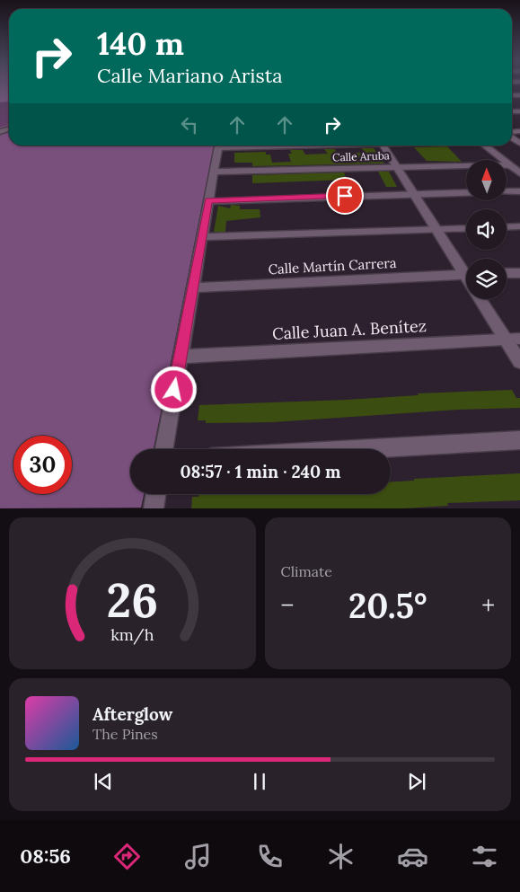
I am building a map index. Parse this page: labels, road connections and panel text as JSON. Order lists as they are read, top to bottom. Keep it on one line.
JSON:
{"streets":{"street":["Calle Aruba","Calle Martín Carrera","Calle Juan A. Benítez"]},"north":"top","page":{"turn":["140 m","Calle Mariano Arista"],"limit":"30","trip":"08:57 · 1 min · 240 m","tile":"Climate","heat":["−","20.5°","+"],"song":["Afterglow","The Pines"],"tabs":"08:56","gauge":["26","km/h"]}}
